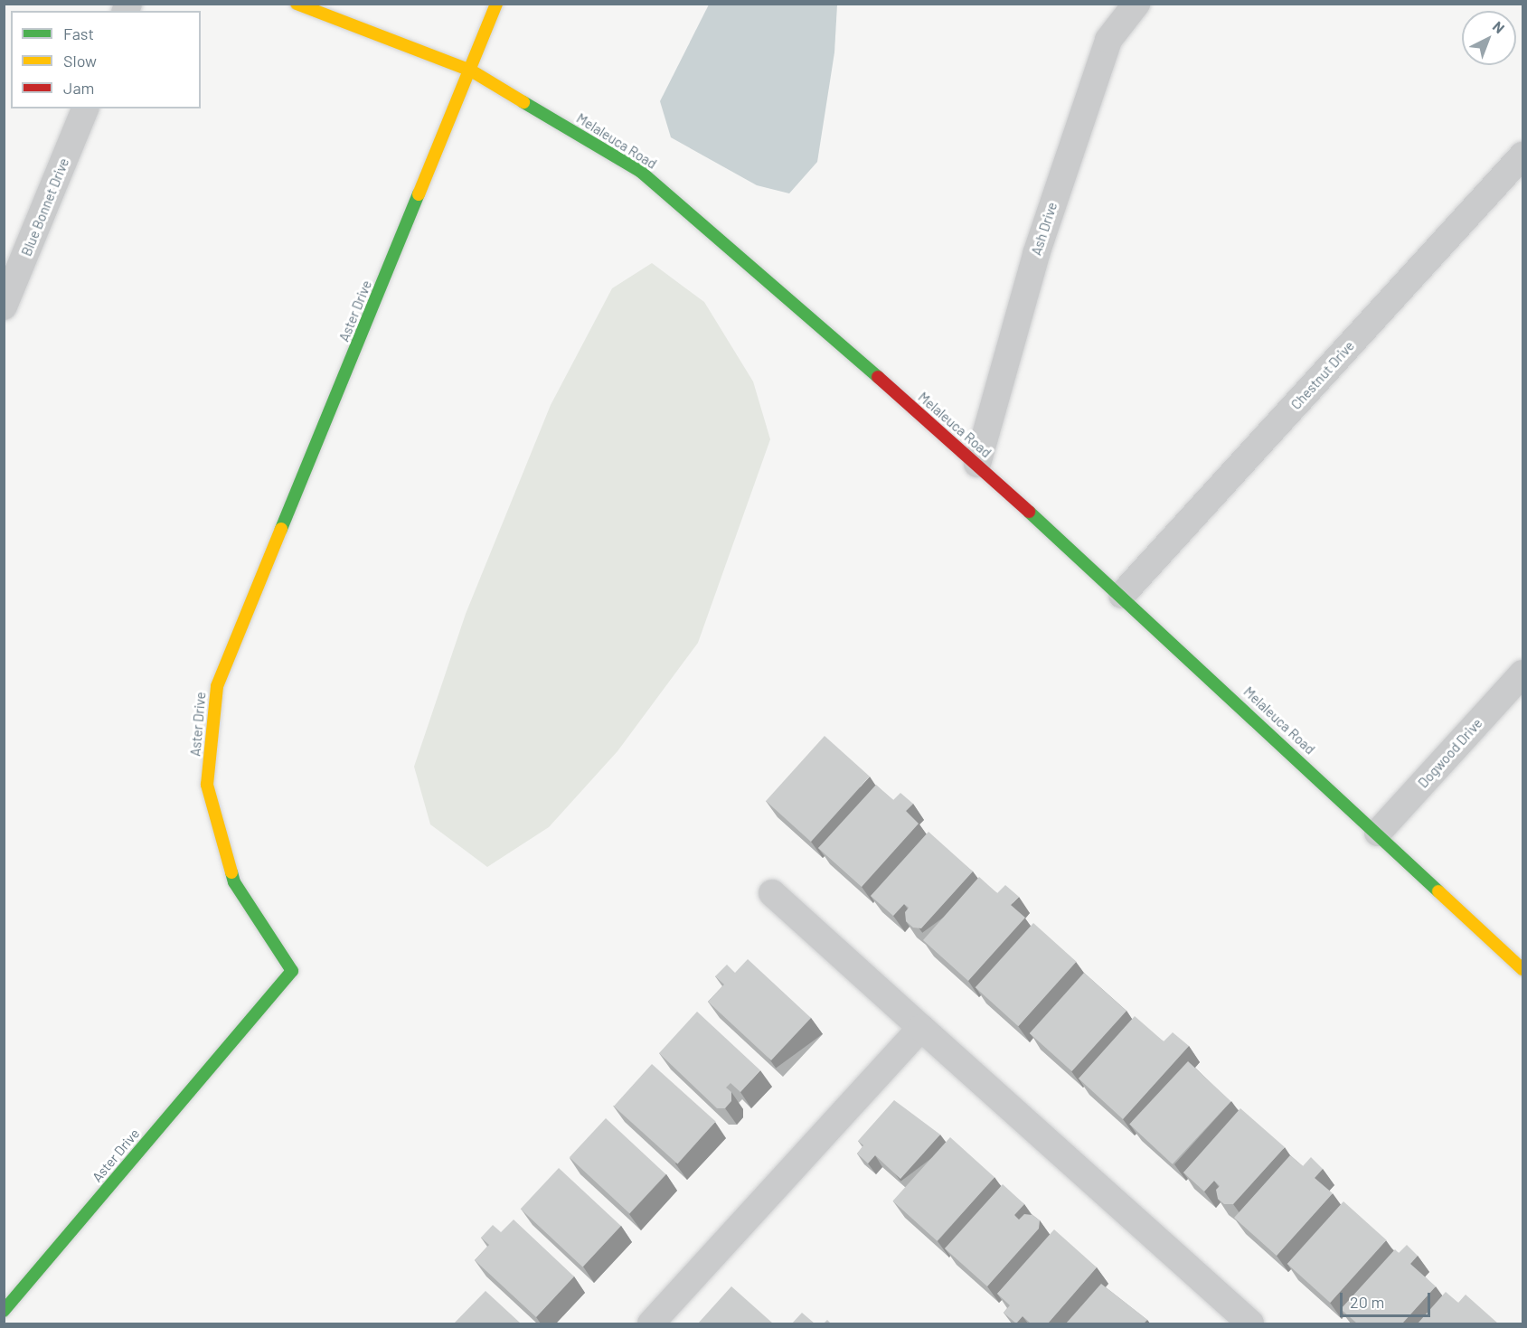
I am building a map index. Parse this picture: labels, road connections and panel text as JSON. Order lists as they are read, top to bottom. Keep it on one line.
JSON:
{"streets":{"street":["Melaleuca Road","Blue Bonnet Drive","Ash Drive","Aster Drive","Chestnut Drive","Dogwood Drive"]},"crossings":[["Melaleuca Road","Ash Drive"],["Melaleuca Road","Aster Drive"],["Melaleuca Road","Chestnut Drive"],["Melaleuca Road","Dogwood Drive"]],"legend":["Fast","Slow","Jam"],"scale_bar":"20 m","north":"top right"}
